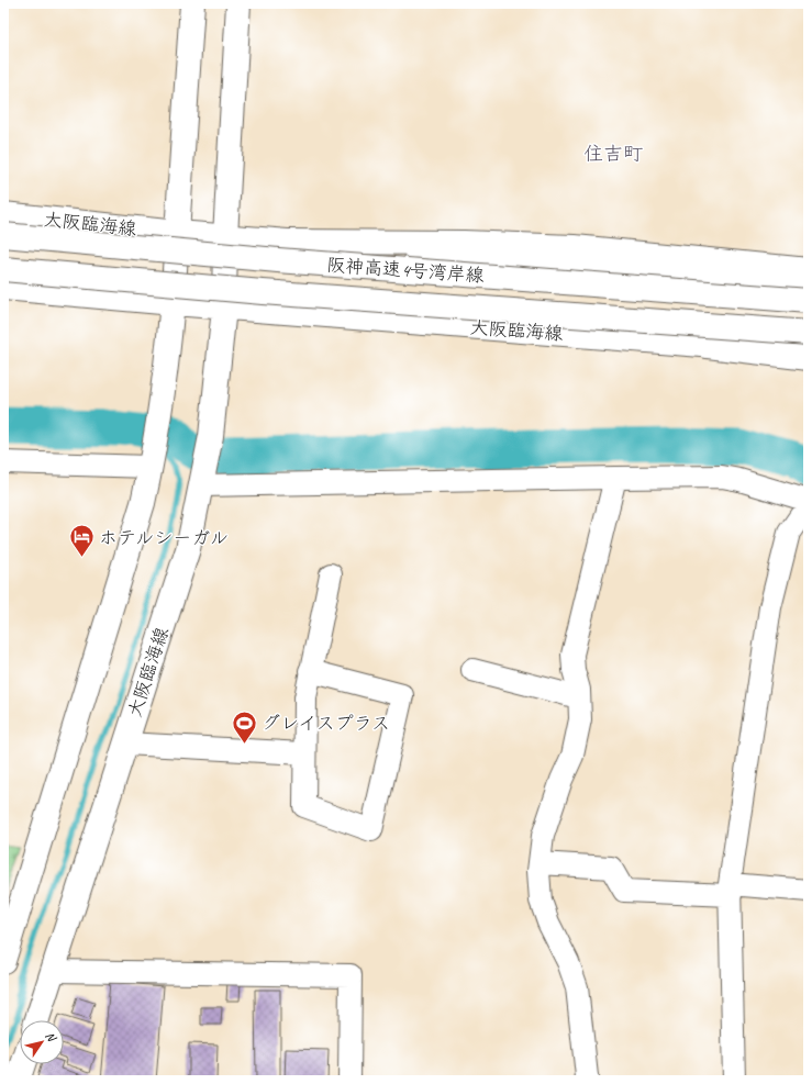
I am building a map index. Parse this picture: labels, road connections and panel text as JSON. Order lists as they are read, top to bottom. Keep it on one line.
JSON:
{"streets":{"main road":["大阪臨海線","阪神高速4号湾岸線"]},"districts":["住吉町"],"places":{"hotel":["ホテルシーガル"],"sports":["グレイスプラス"]},"north":"top right"}
